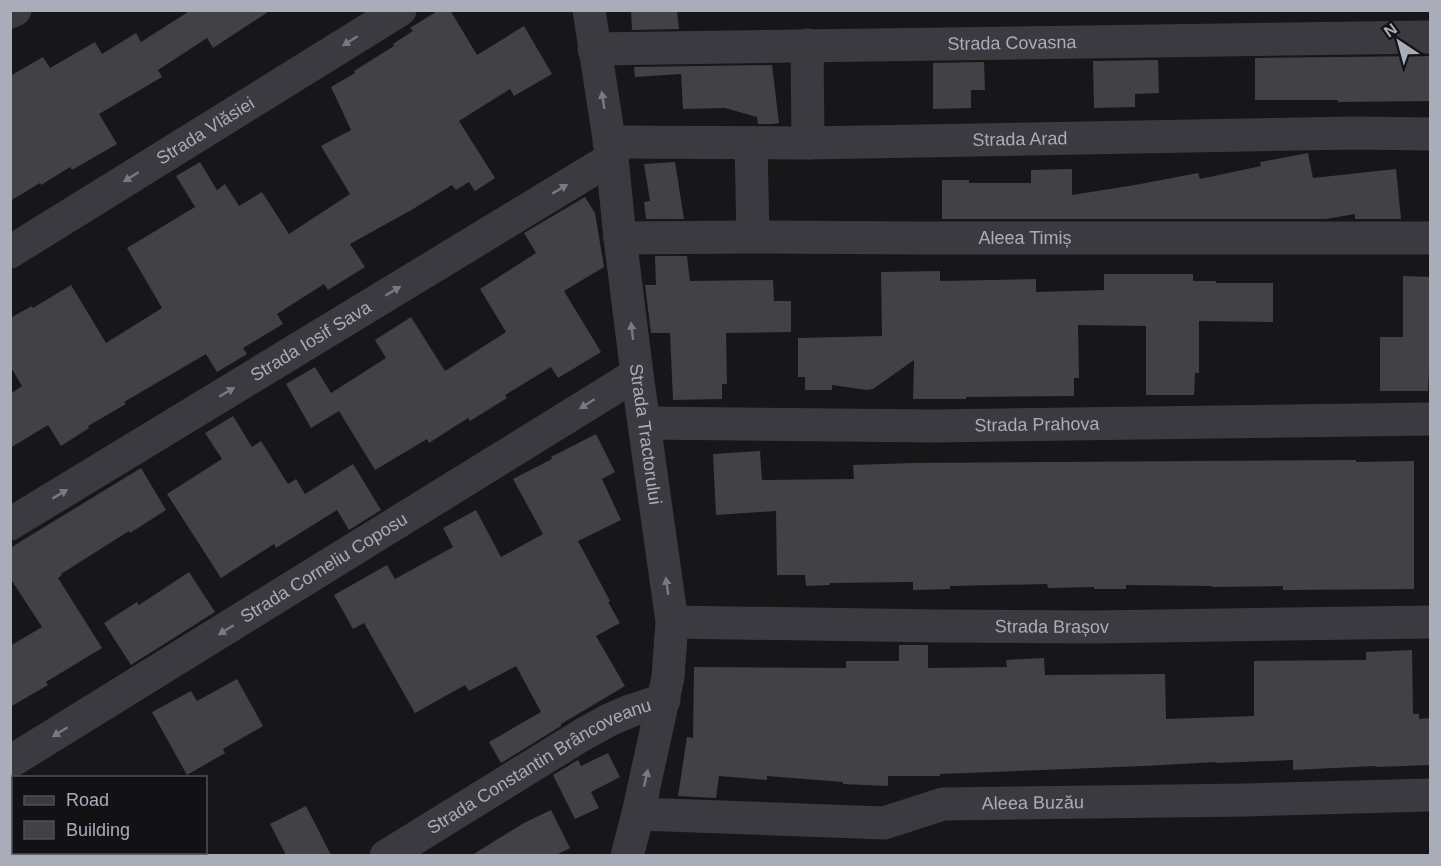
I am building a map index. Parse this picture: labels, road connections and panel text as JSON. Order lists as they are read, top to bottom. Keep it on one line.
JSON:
{"streets":{"street":["Strada Covasna","Strada Vlăsiei","Strada Arad","Aleea Timiș","Strada Iosif Sava","Strada Prahova","Strada Tractorului","Strada Corneliu Coposu","Strada Brașov","Strada Constantin Brâncoveanu","Aleea Buzău"]},"crossings":[["Strada Covasna","Strada Tractorului"],["Strada Arad","Strada Iosif Sava"],["Strada Arad","Strada Tractorului"],["Aleea Timiș","Strada Tractorului"],["Strada Iosif Sava","Strada Tractorului"],["Strada Prahova","Strada Tractorului"],["Strada Tractorului","Strada Corneliu Coposu"],["Strada Tractorului","Strada Brașov"],["Strada Tractorului","Strada Constantin Brâncoveanu"],["Strada Tractorului","Aleea Buzău"]],"one_way":["Strada Vlăsiei","Strada Iosif Sava","Strada Tractorului","Strada Corneliu Coposu"],"legend":["Road","Building"],"north":"top left"}
